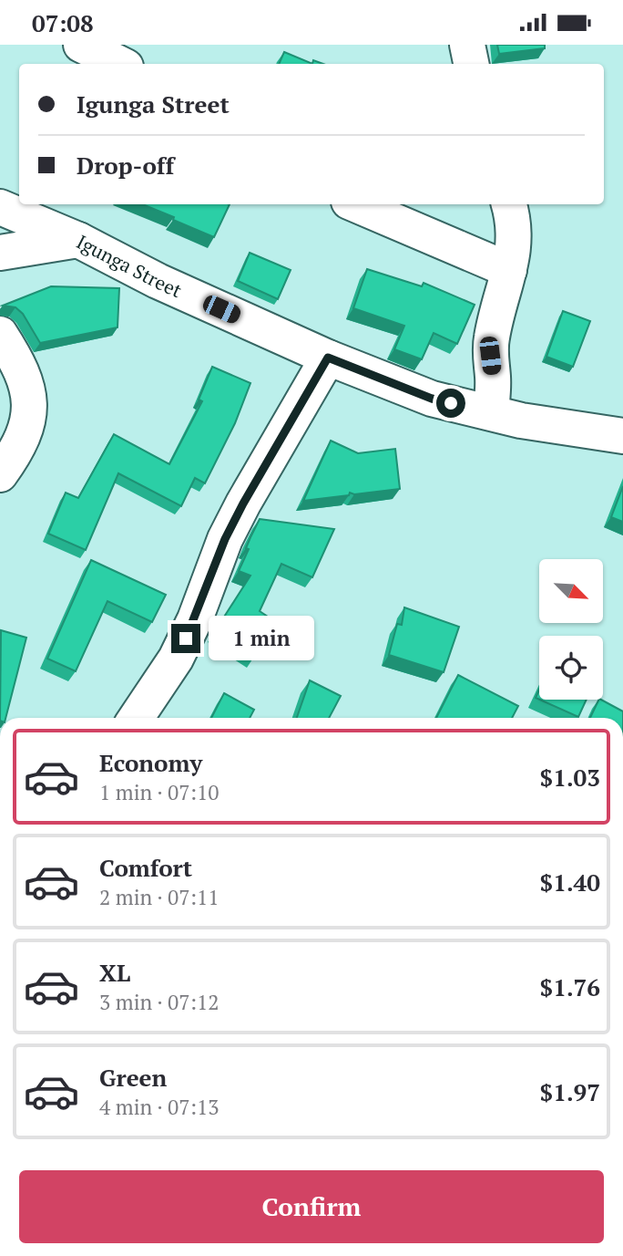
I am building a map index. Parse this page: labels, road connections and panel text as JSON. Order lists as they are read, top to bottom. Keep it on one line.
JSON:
{"streets":{"street":["Igunga Street"]},"north":"bottom right","page":{"status":"07:08","banner":["Igunga Street","Drop-off"],"bubble":"1 min","list":[{"name":"Economy","note":"1 min · 07:10","value":"$1.03"},{"name":"Comfort","note":"2 min · 07:11","value":"$1.40"},{"name":"XL","note":"3 min · 07:12","value":"$1.76"},{"name":"Green","note":"4 min · 07:13","value":"$1.97"}],"buttons":"Confirm"}}
